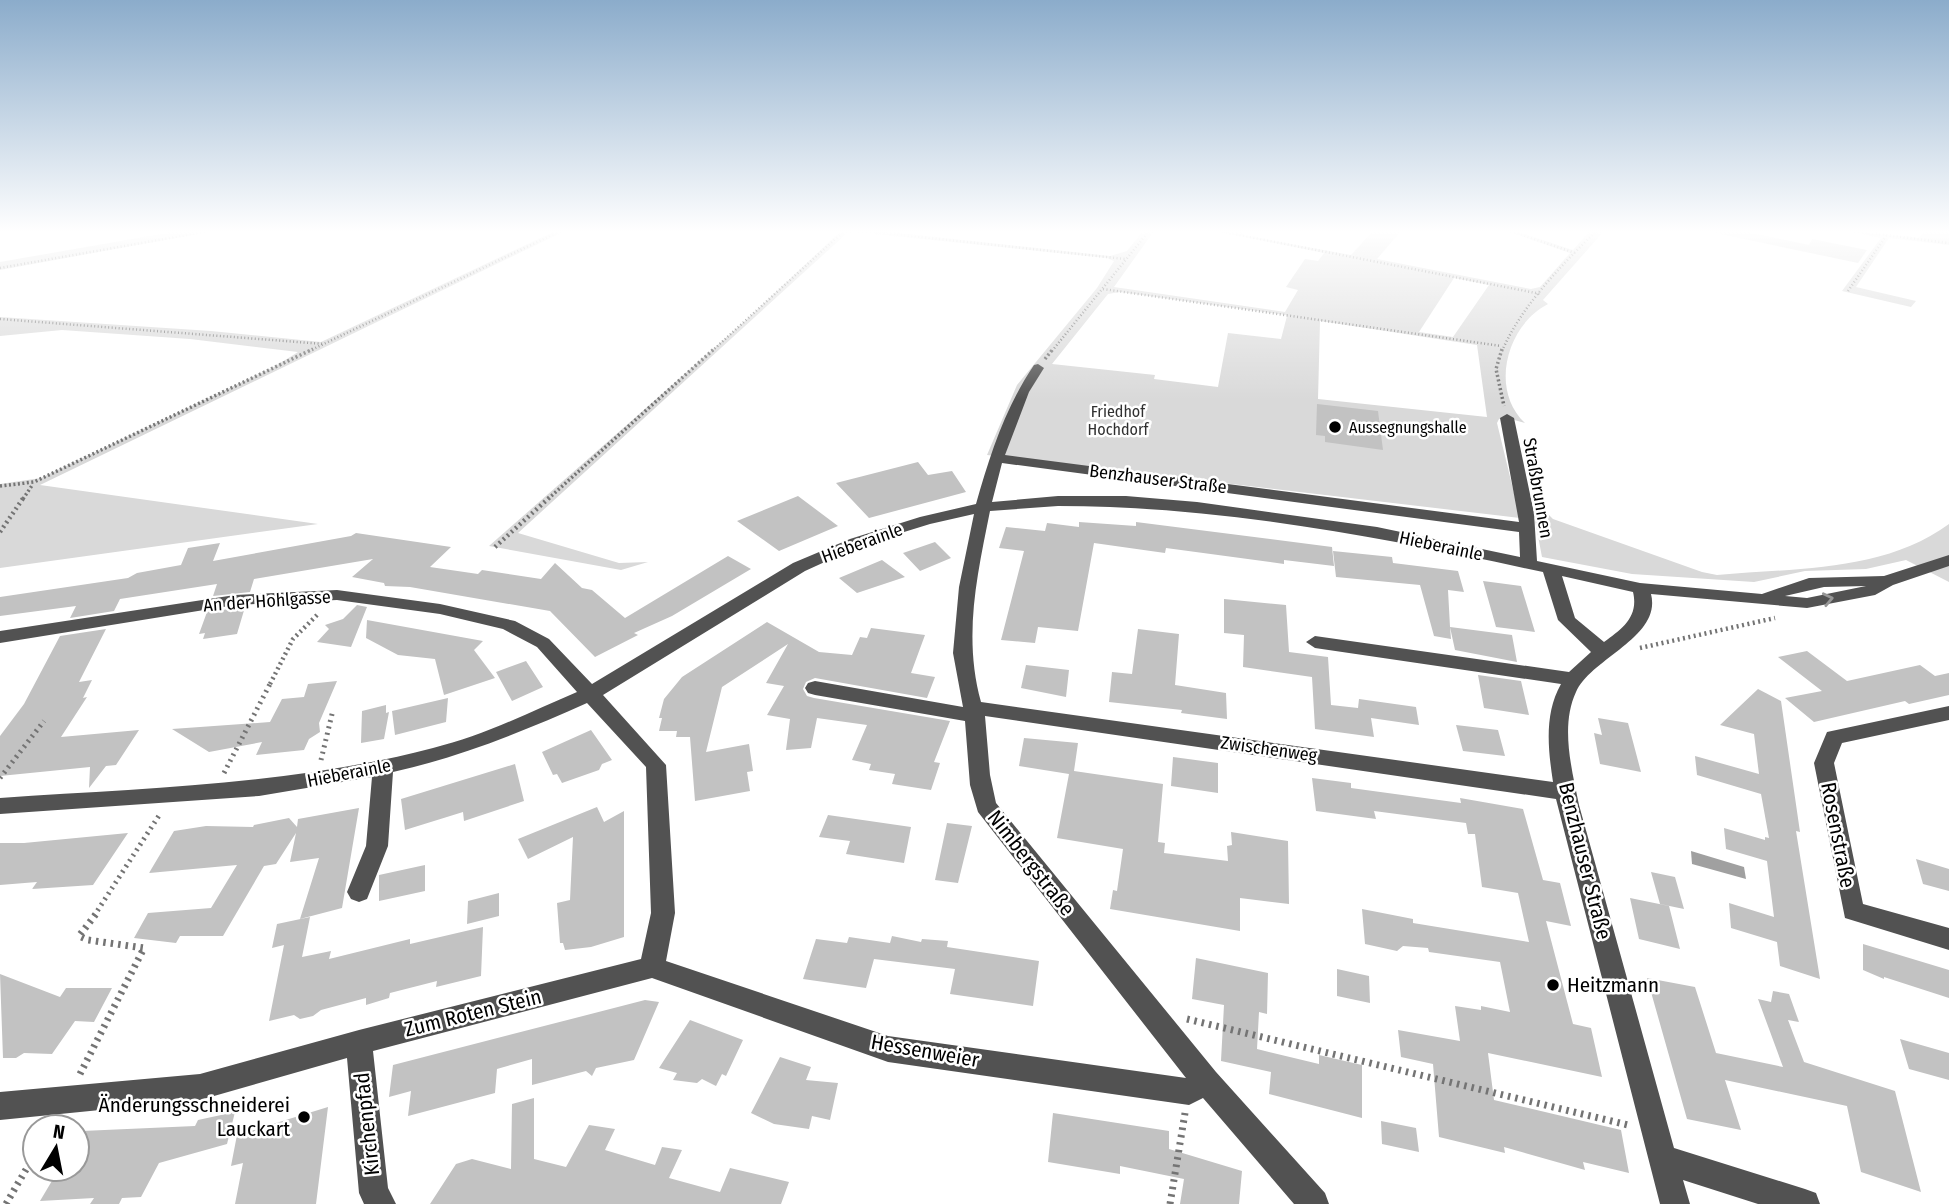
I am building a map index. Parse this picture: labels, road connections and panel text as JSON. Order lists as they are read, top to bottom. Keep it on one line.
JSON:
{"streets":{"street":["Benzhauser Straße","Straßbrunnen","Hieberainle","An der Hohlgasse","Zwischenweg","Rosenstraße","Nimbergstraße","Zum Roten Stein","Hessenweier","Kirchenpfad"]},"crossings":[["Benzhauser Straße","Straßbrunnen"],["Benzhauser Straße","Hieberainle"],["Benzhauser Straße","Zwischenweg"],["Benzhauser Straße","Nimbergstraße"],["Straßbrunnen","Hieberainle"],["Hieberainle","An der Hohlgasse"],["Hieberainle","Nimbergstraße"],["Zwischenweg","Nimbergstraße"],["Nimbergstraße","Hessenweier"],["Zum Roten Stein","Hessenweier"],["Zum Roten Stein","Kirchenpfad"]],"parks":["Friedhof Hochdorf"],"places":["Aussegnungshalle","Heitzmann","Änderungsschneiderei Lauckart"],"north":"top"}
